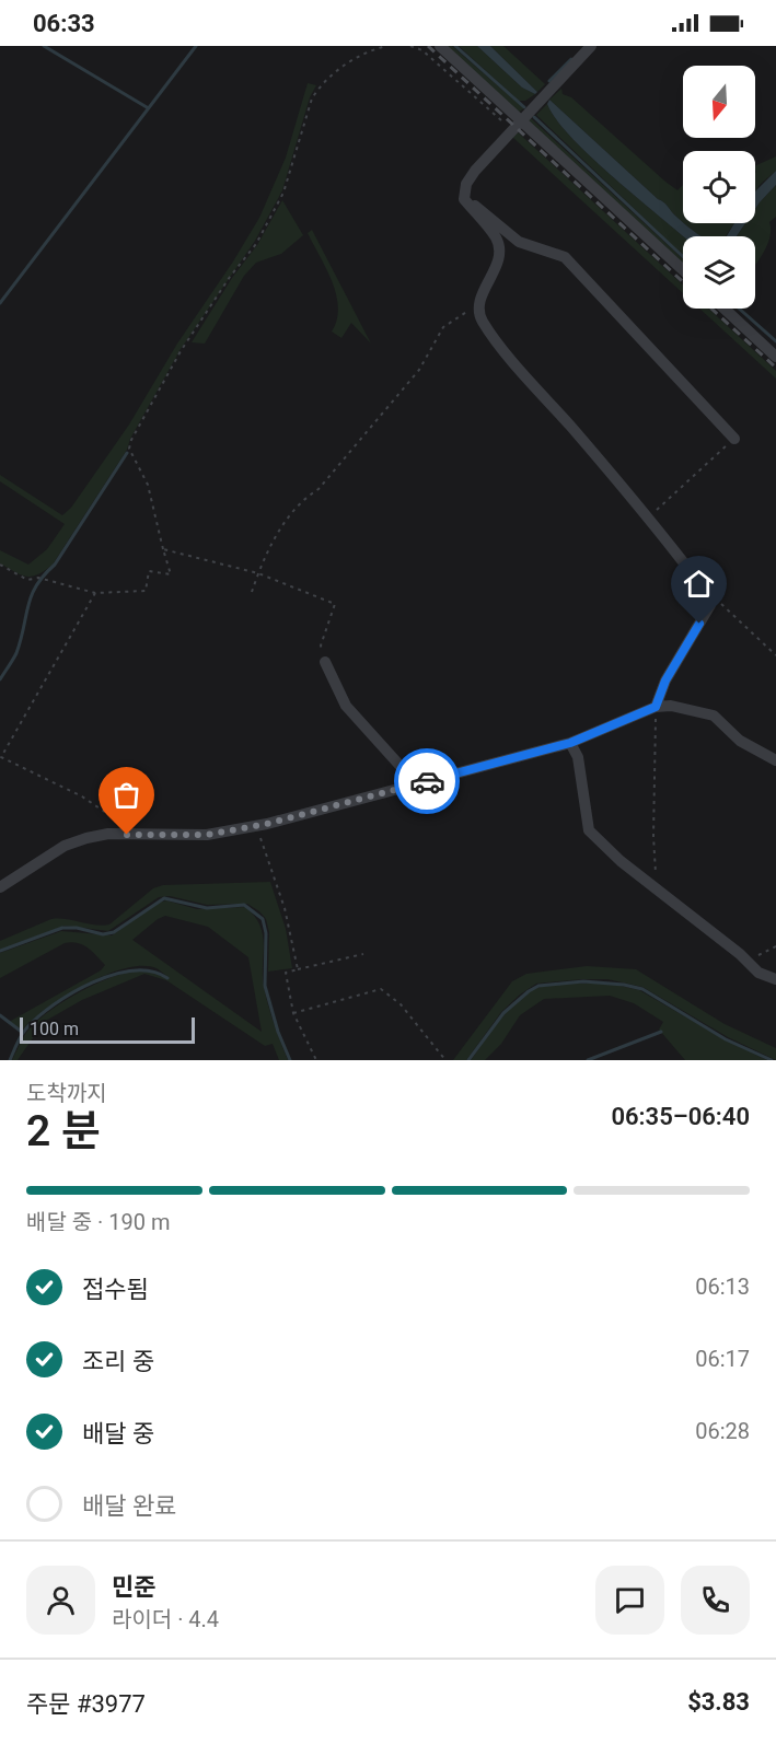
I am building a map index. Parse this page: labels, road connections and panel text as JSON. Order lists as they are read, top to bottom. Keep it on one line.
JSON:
{"scale_bar":"100 m","north":"bottom","page":{"status":"06:33","scale":"100 m","heading":["2 분","도착까지","06:35–06:40"],"panel":["민준","라이더 · 4.4","주문 #3977","$3.83"],"bar":"배달 중 · 190 m","list":[["접수됨","06:13"],["조리 중","06:17"],["배달 중","06:28"],"배달 완료"]}}
